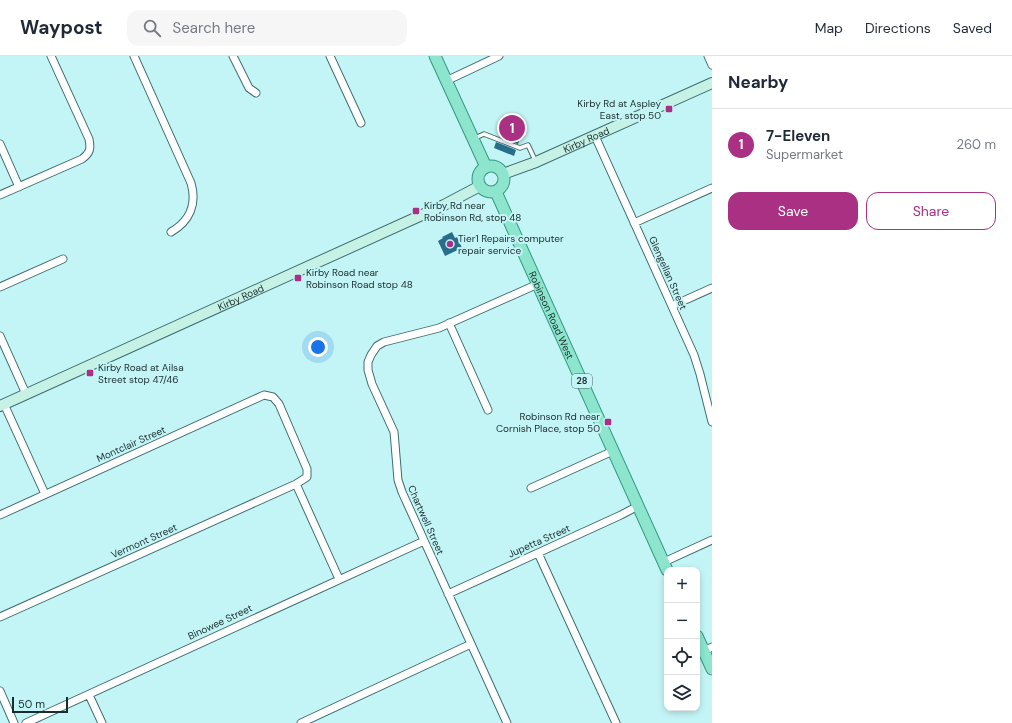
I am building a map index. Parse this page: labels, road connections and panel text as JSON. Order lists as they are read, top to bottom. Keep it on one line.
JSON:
{"streets":{"main road":["Robinson Road West","28"],"street":["Kirby Road","Glengellan Street","Montclair Street","Chartwell Street","Vermont Street","Jupetta Street","Binowee Street"]},"crossings":[["Kirby Road","Glengellan Street"],["Kirby Road","Robinson Road West"],["Robinson Road West","Chartwell Street"],["Robinson Road West","Jupetta Street"],["Montclair Street","Vermont Street"],["Chartwell Street","Jupetta Street"],["Chartwell Street","Binowee Street"]],"places":{"transit":["Kirby Rd at Aspley East, stop 50","Kirby Rd near Robinson Rd, stop 48","Kirby Road near Robinson Road stop 48","Kirby Road at Ailsa Street stop 47/46","Robinson Rd near Cornish Place, stop 50"],"other":["Tier1 Repairs computer repair service"]},"scale_bar":"50 m","page":{"header":"Waypost","search":"Search here","nav":["Map","Directions","Saved"],"heading":"Nearby","list":[{"mark":"1","name":"7-Eleven","note":"Supermarket","value":"260 m"}],"pins":"1","buttons":["Save","Share"],"map_buttons":["+","−"],"scale":"50 m"}}
